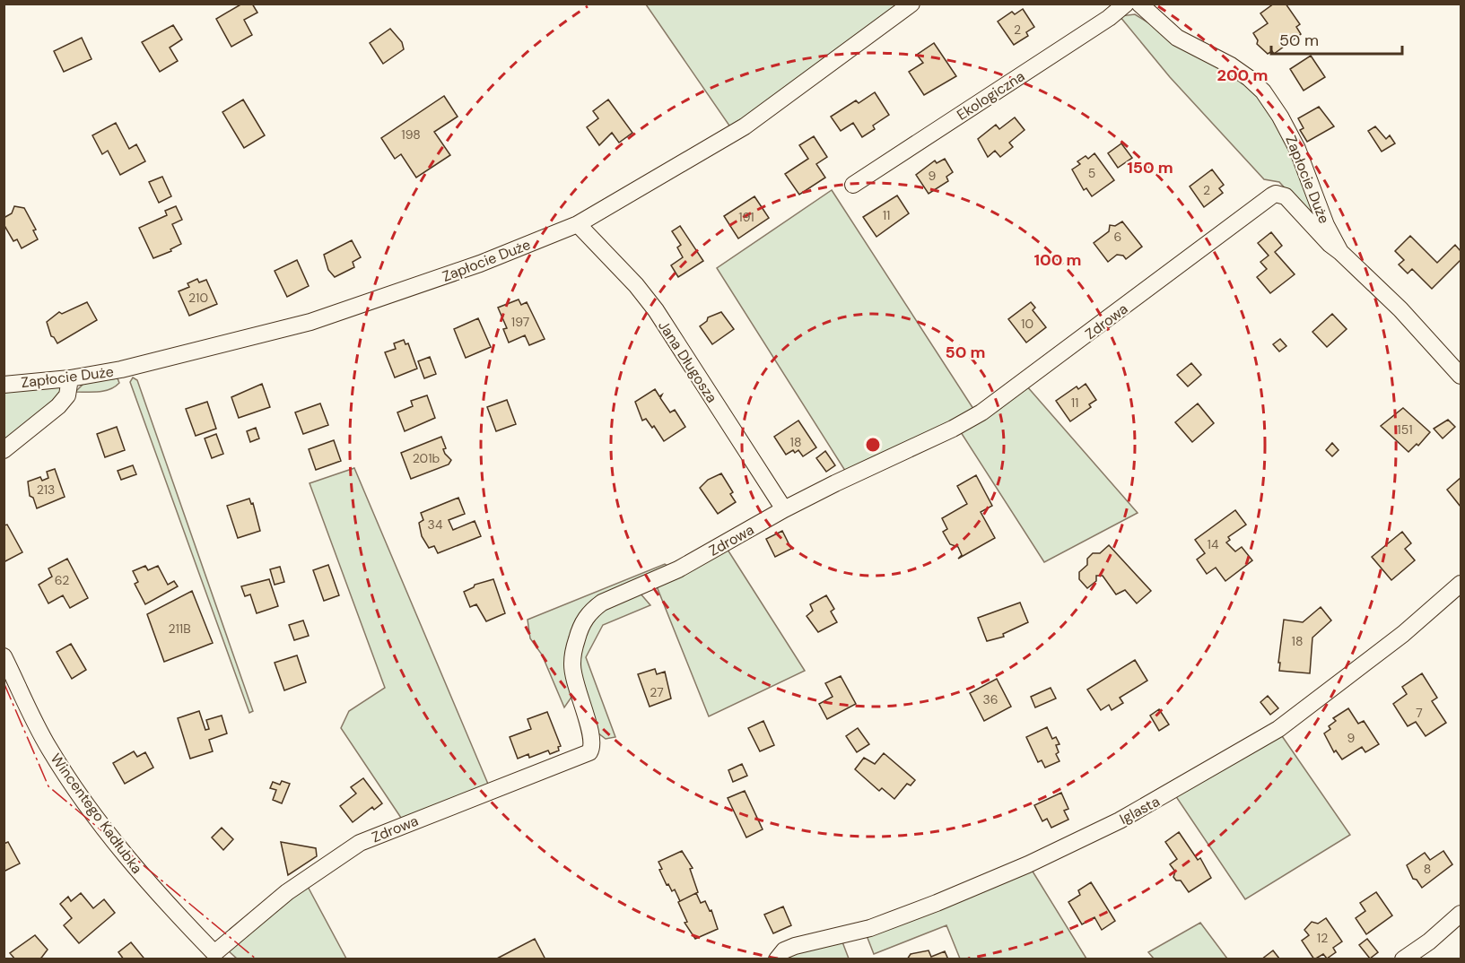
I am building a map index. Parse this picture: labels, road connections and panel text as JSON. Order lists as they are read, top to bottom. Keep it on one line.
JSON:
{"streets":{"street":["Ekologiczna","Zapłocie Duże","Zdrowa","Jana Długosza","Iglasta","Wincentego Kadłubka"]},"crossings":[["Zapłocie Duże","Zdrowa"],["Zapłocie Duże","Jana Długosza"],["Zdrowa","Jana Długosza"],["Zdrowa","Wincentego Kadłubka"]],"house_numbers":["2","198","5","9","2","11","191","6","210","197","10","11","151","18","201b","213","34","14","62","211B","18","27","36","7","9","8","12"],"scale_bar":"50 m","rings":["200 m","150 m","100 m","50 m"]}
